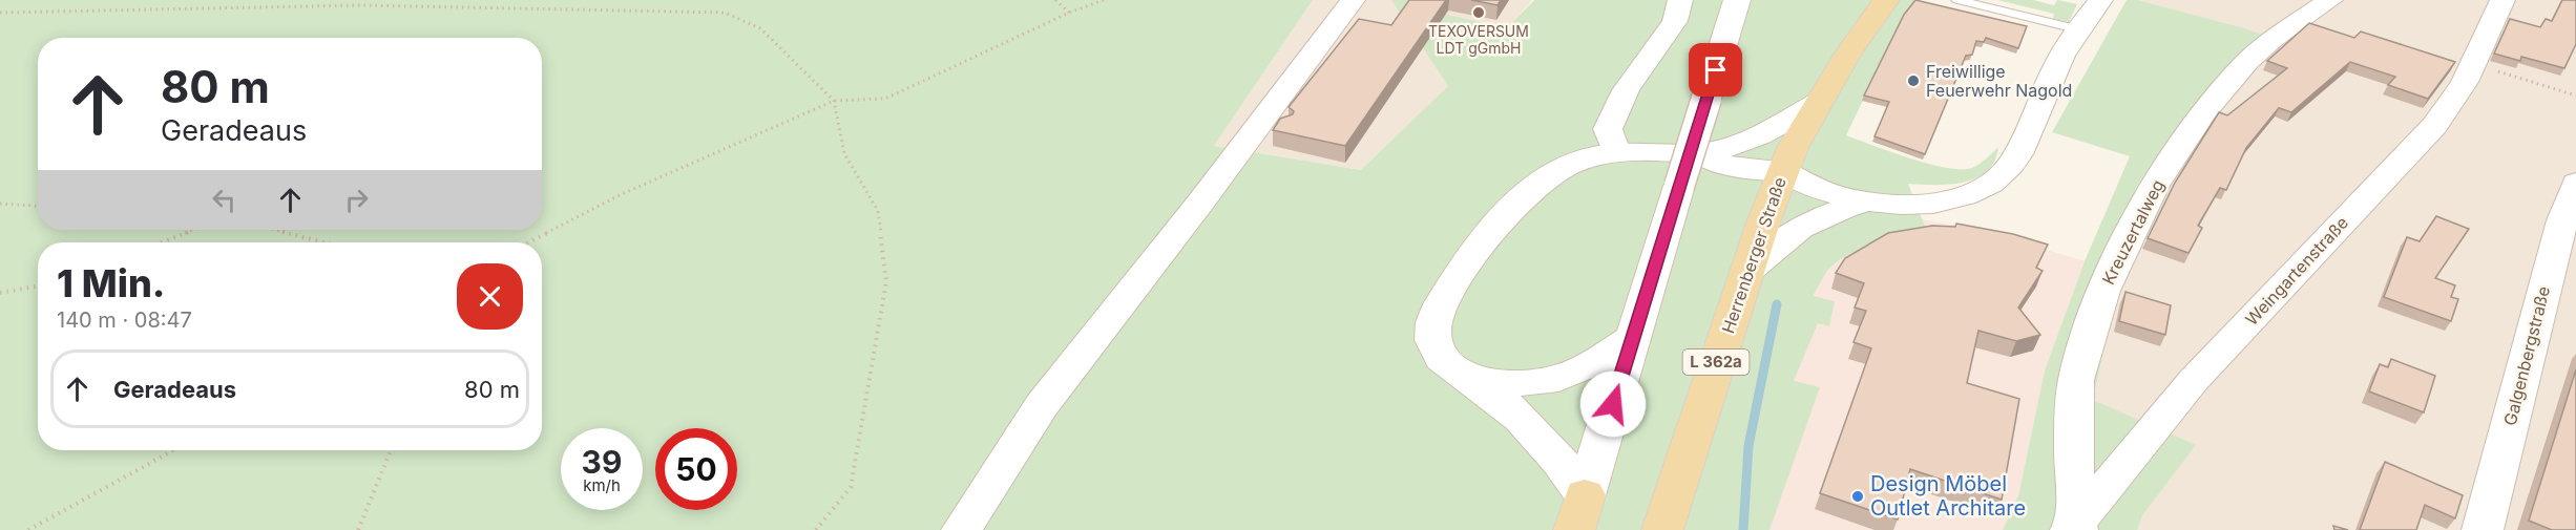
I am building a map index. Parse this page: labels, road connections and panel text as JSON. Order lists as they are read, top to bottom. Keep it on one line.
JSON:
{"streets":{"main road":["Herrenberger Straße","L 362a"],"street":["Kreuzertalweg","Weingartenstraße","Galgenbergstraße"]},"crossings":[["Kreuzertalweg","Weingartenstraße"]],"places":["TEXOVERSUM LDT gGmbH","Freiwillige Feuerwehr Nagold","Design Möbel Outlet Architare"],"page":{"turn":["80 m","Geradeaus"],"heading":["1 Min.","140 m · 08:47"],"list":[{"name":"Geradeaus","value":"80 m"}],"speed":"39 km/h","limit":"50"}}
